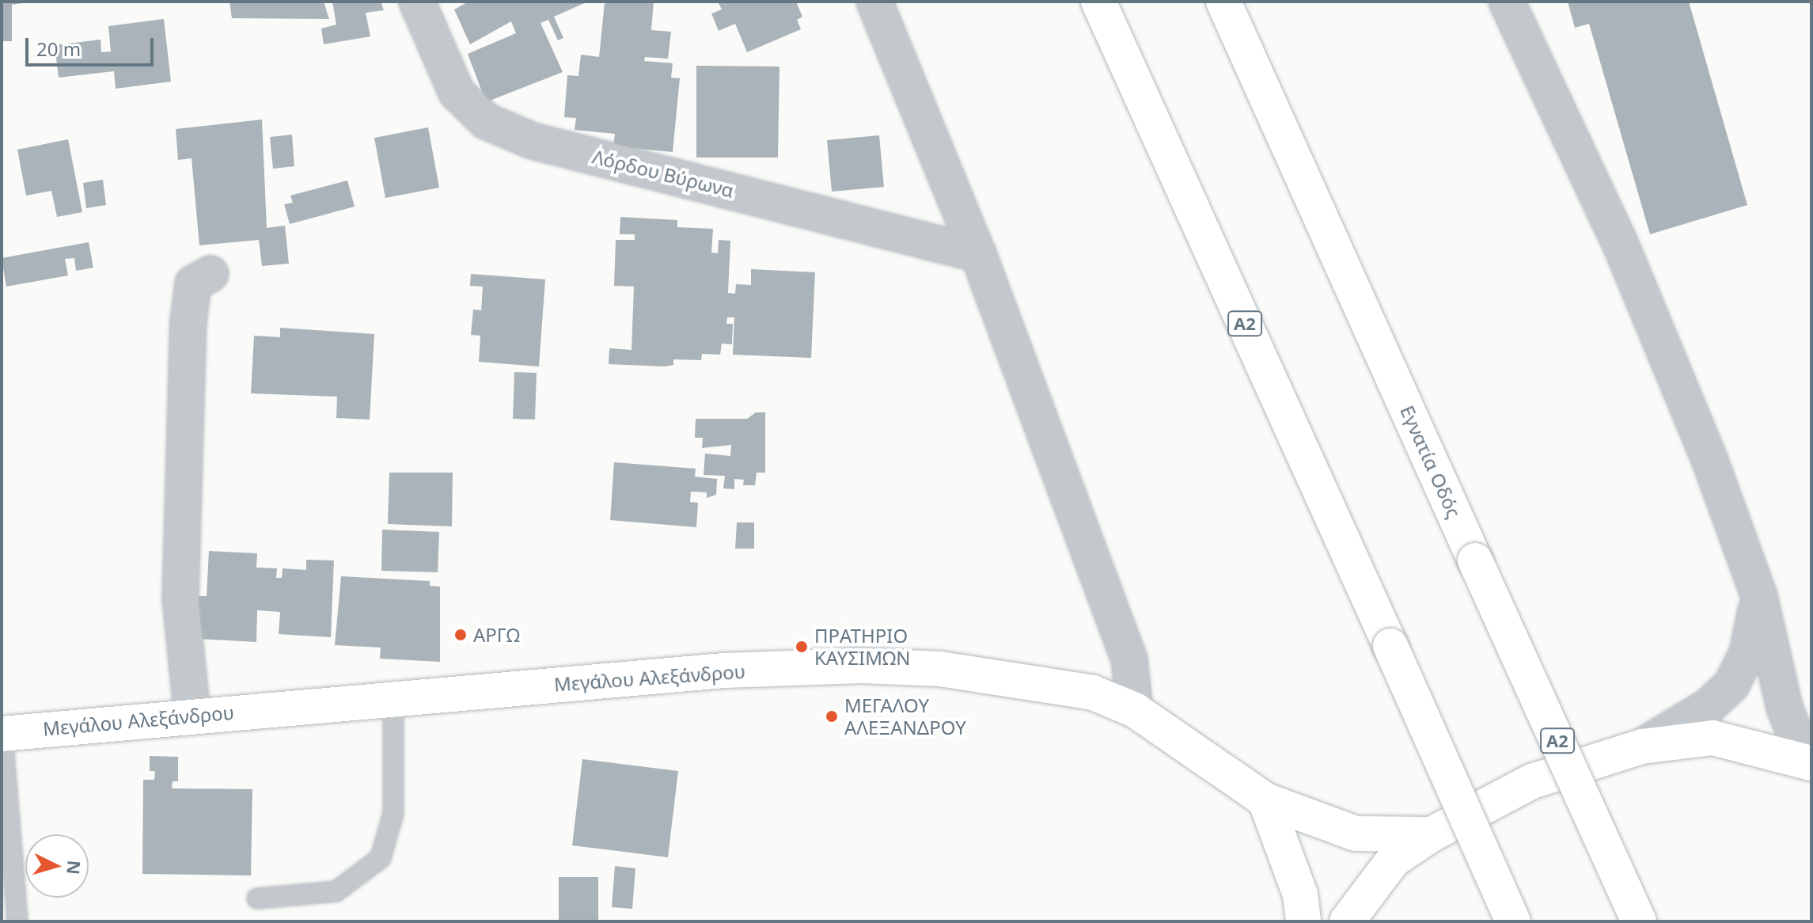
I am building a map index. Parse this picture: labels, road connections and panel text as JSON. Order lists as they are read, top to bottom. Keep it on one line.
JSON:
{"streets":{"main road":["Α2","Εγνατία Οδός","Μεγάλου Αλεξάνδρου"],"street":["Λόρδου Βύρωνα"]},"places":["ΑΡΓΩ","ΠΡΑΤΗΡΙΟ ΚΑΥΣΙΜΩΝ","ΜΕΓΑΛΟΥ ΑΛΕΞΑΝΔΡΟΥ"],"scale_bar":"20 m","north":"right"}
